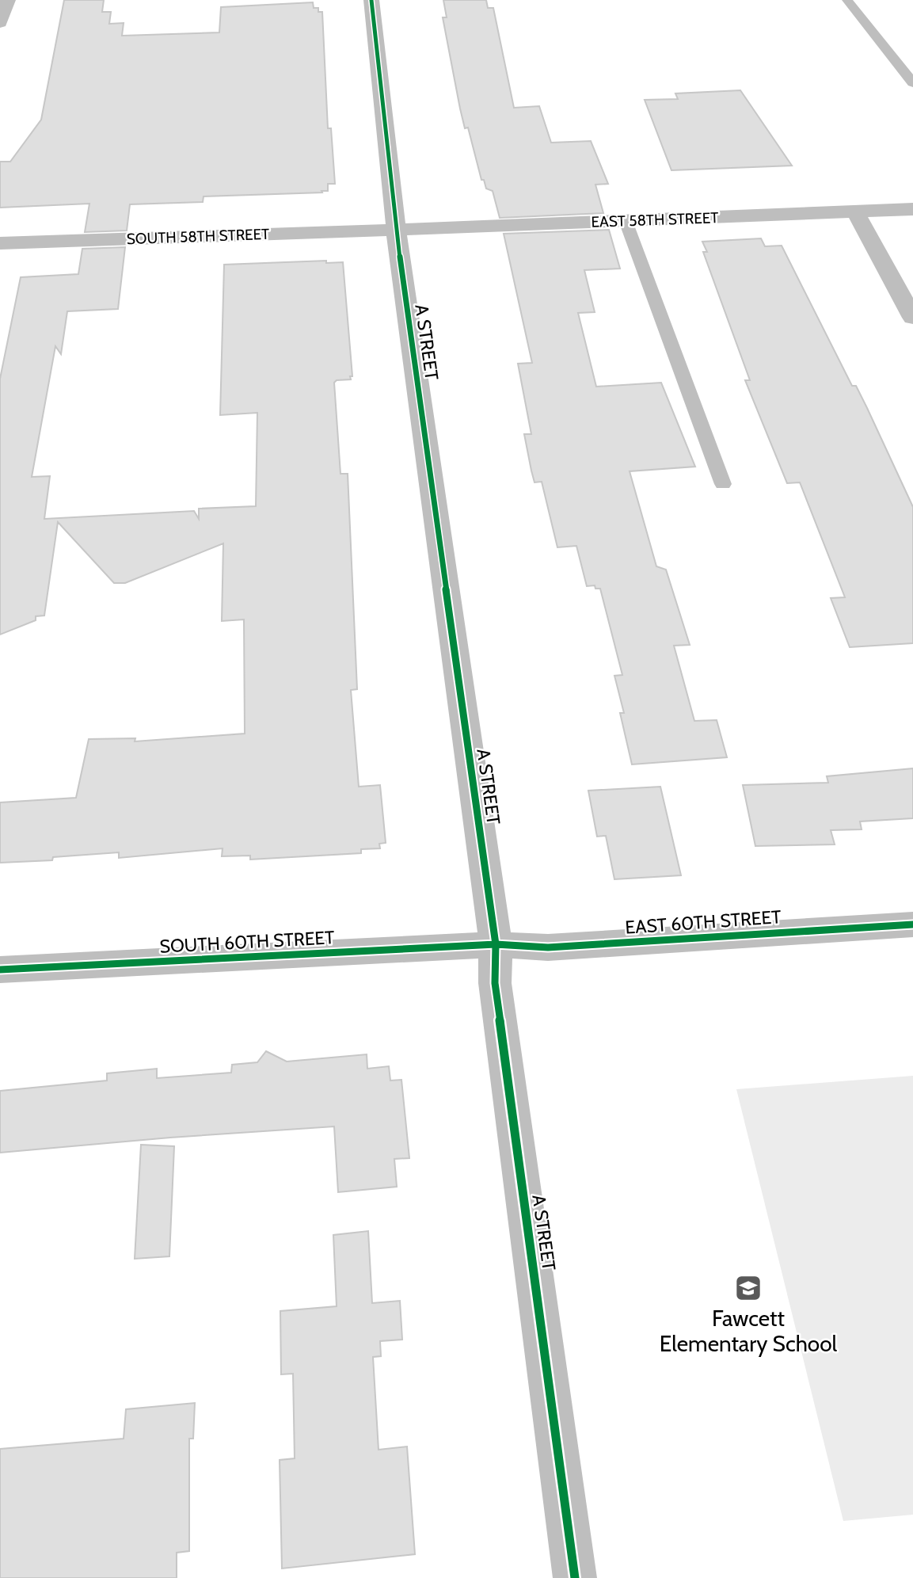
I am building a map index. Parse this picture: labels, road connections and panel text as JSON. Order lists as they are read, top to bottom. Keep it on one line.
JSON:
{"streets":{"street":["EAST 58TH STREET","SOUTH 58TH STREET","A STREET","EAST 60TH STREET","SOUTH 60TH STREET"]},"crossings":[["EAST 58TH STREET","SOUTH 58TH STREET"],["EAST 58TH STREET","A STREET"],["SOUTH 58TH STREET","A STREET"],["A STREET","EAST 60TH STREET"],["A STREET","SOUTH 60TH STREET"],["EAST 60TH STREET","SOUTH 60TH STREET"]],"places":{"school or university":["Fawcett Elementary School"]}}
